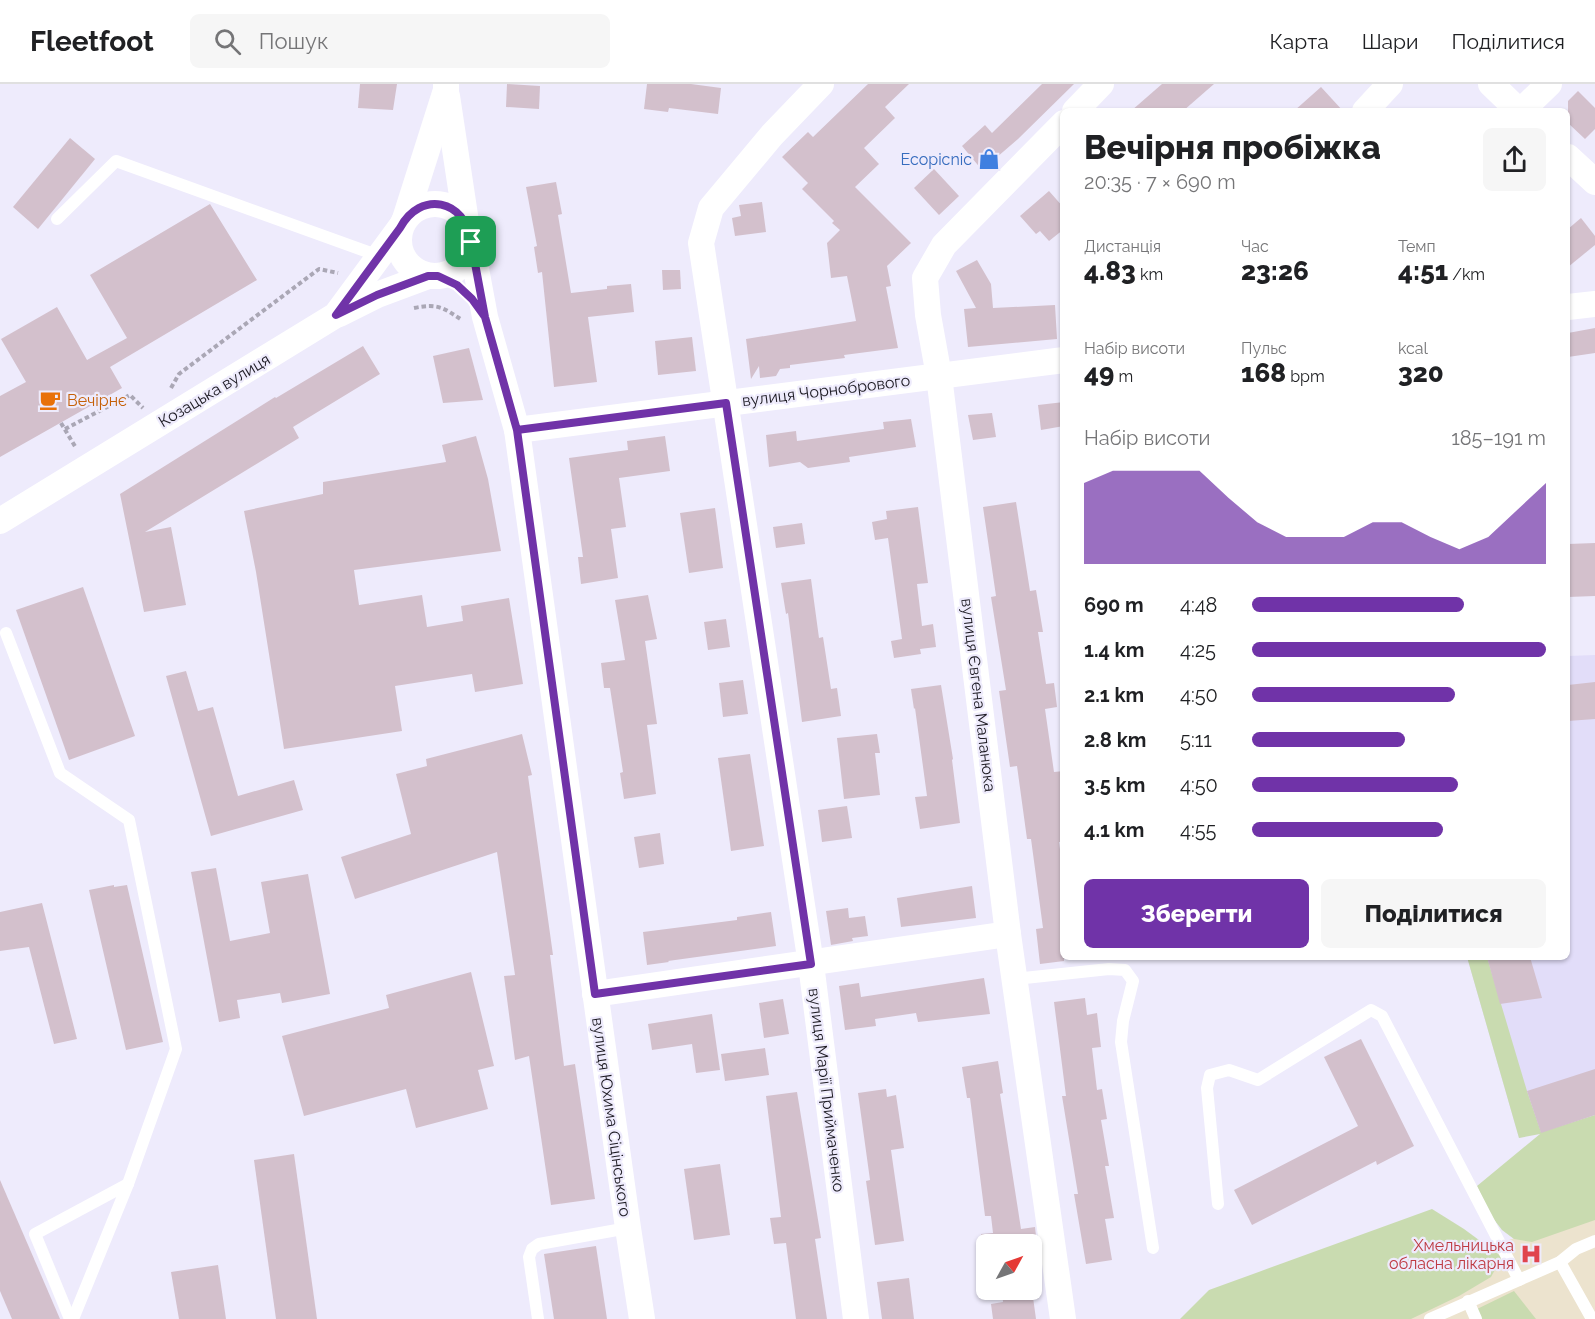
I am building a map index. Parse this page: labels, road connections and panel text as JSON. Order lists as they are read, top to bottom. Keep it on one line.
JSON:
{"streets":{"street":["Козацька вулиця","вулиця Чорнобрового","вулиця Євгена Маланюка","вулиця Марії Приймаченко","вулиця Юхима Сіцінського"]},"crossings":[["Козацька вулиця","вулиця Юхима Сіцінського"],["вулиця Чорнобрового","вулиця Євгена Маланюка"],["вулиця Чорнобрового","вулиця Марії Приймаченко"],["вулиця Чорнобрового","вулиця Юхима Сіцінського"]],"places":{"shop":["Ecopicnic"],"cafe":["Вечірнє"],"hospital":["Хмельницька обласна лікарня"]},"north":"top right","page":{"header":"Fleetfoot","search":"Пошук","nav":["Карта","Шари","Поділитися"],"heading":["Вечірня пробіжка","20:35 · 7 × 690 m"],"stats":[["Дистанція","4.83 km"],["Час","23:26"],["Темп","4:51 /km"],["Набір висоти","49 m"],["Пульс","168 bpm"],["kcal","320"]],"chart":["Набір висоти","185–191 m"],"list":[{"name":"690 m","note":"4:48"},{"name":"1.4 km","note":"4:25"},{"name":"2.1 km","note":"4:50"},{"name":"2.8 km","note":"5:11"},{"name":"3.5 km","note":"4:50"},{"name":"4.1 km","note":"4:55"}],"buttons":["Зберегти","Поділитися"]}}
